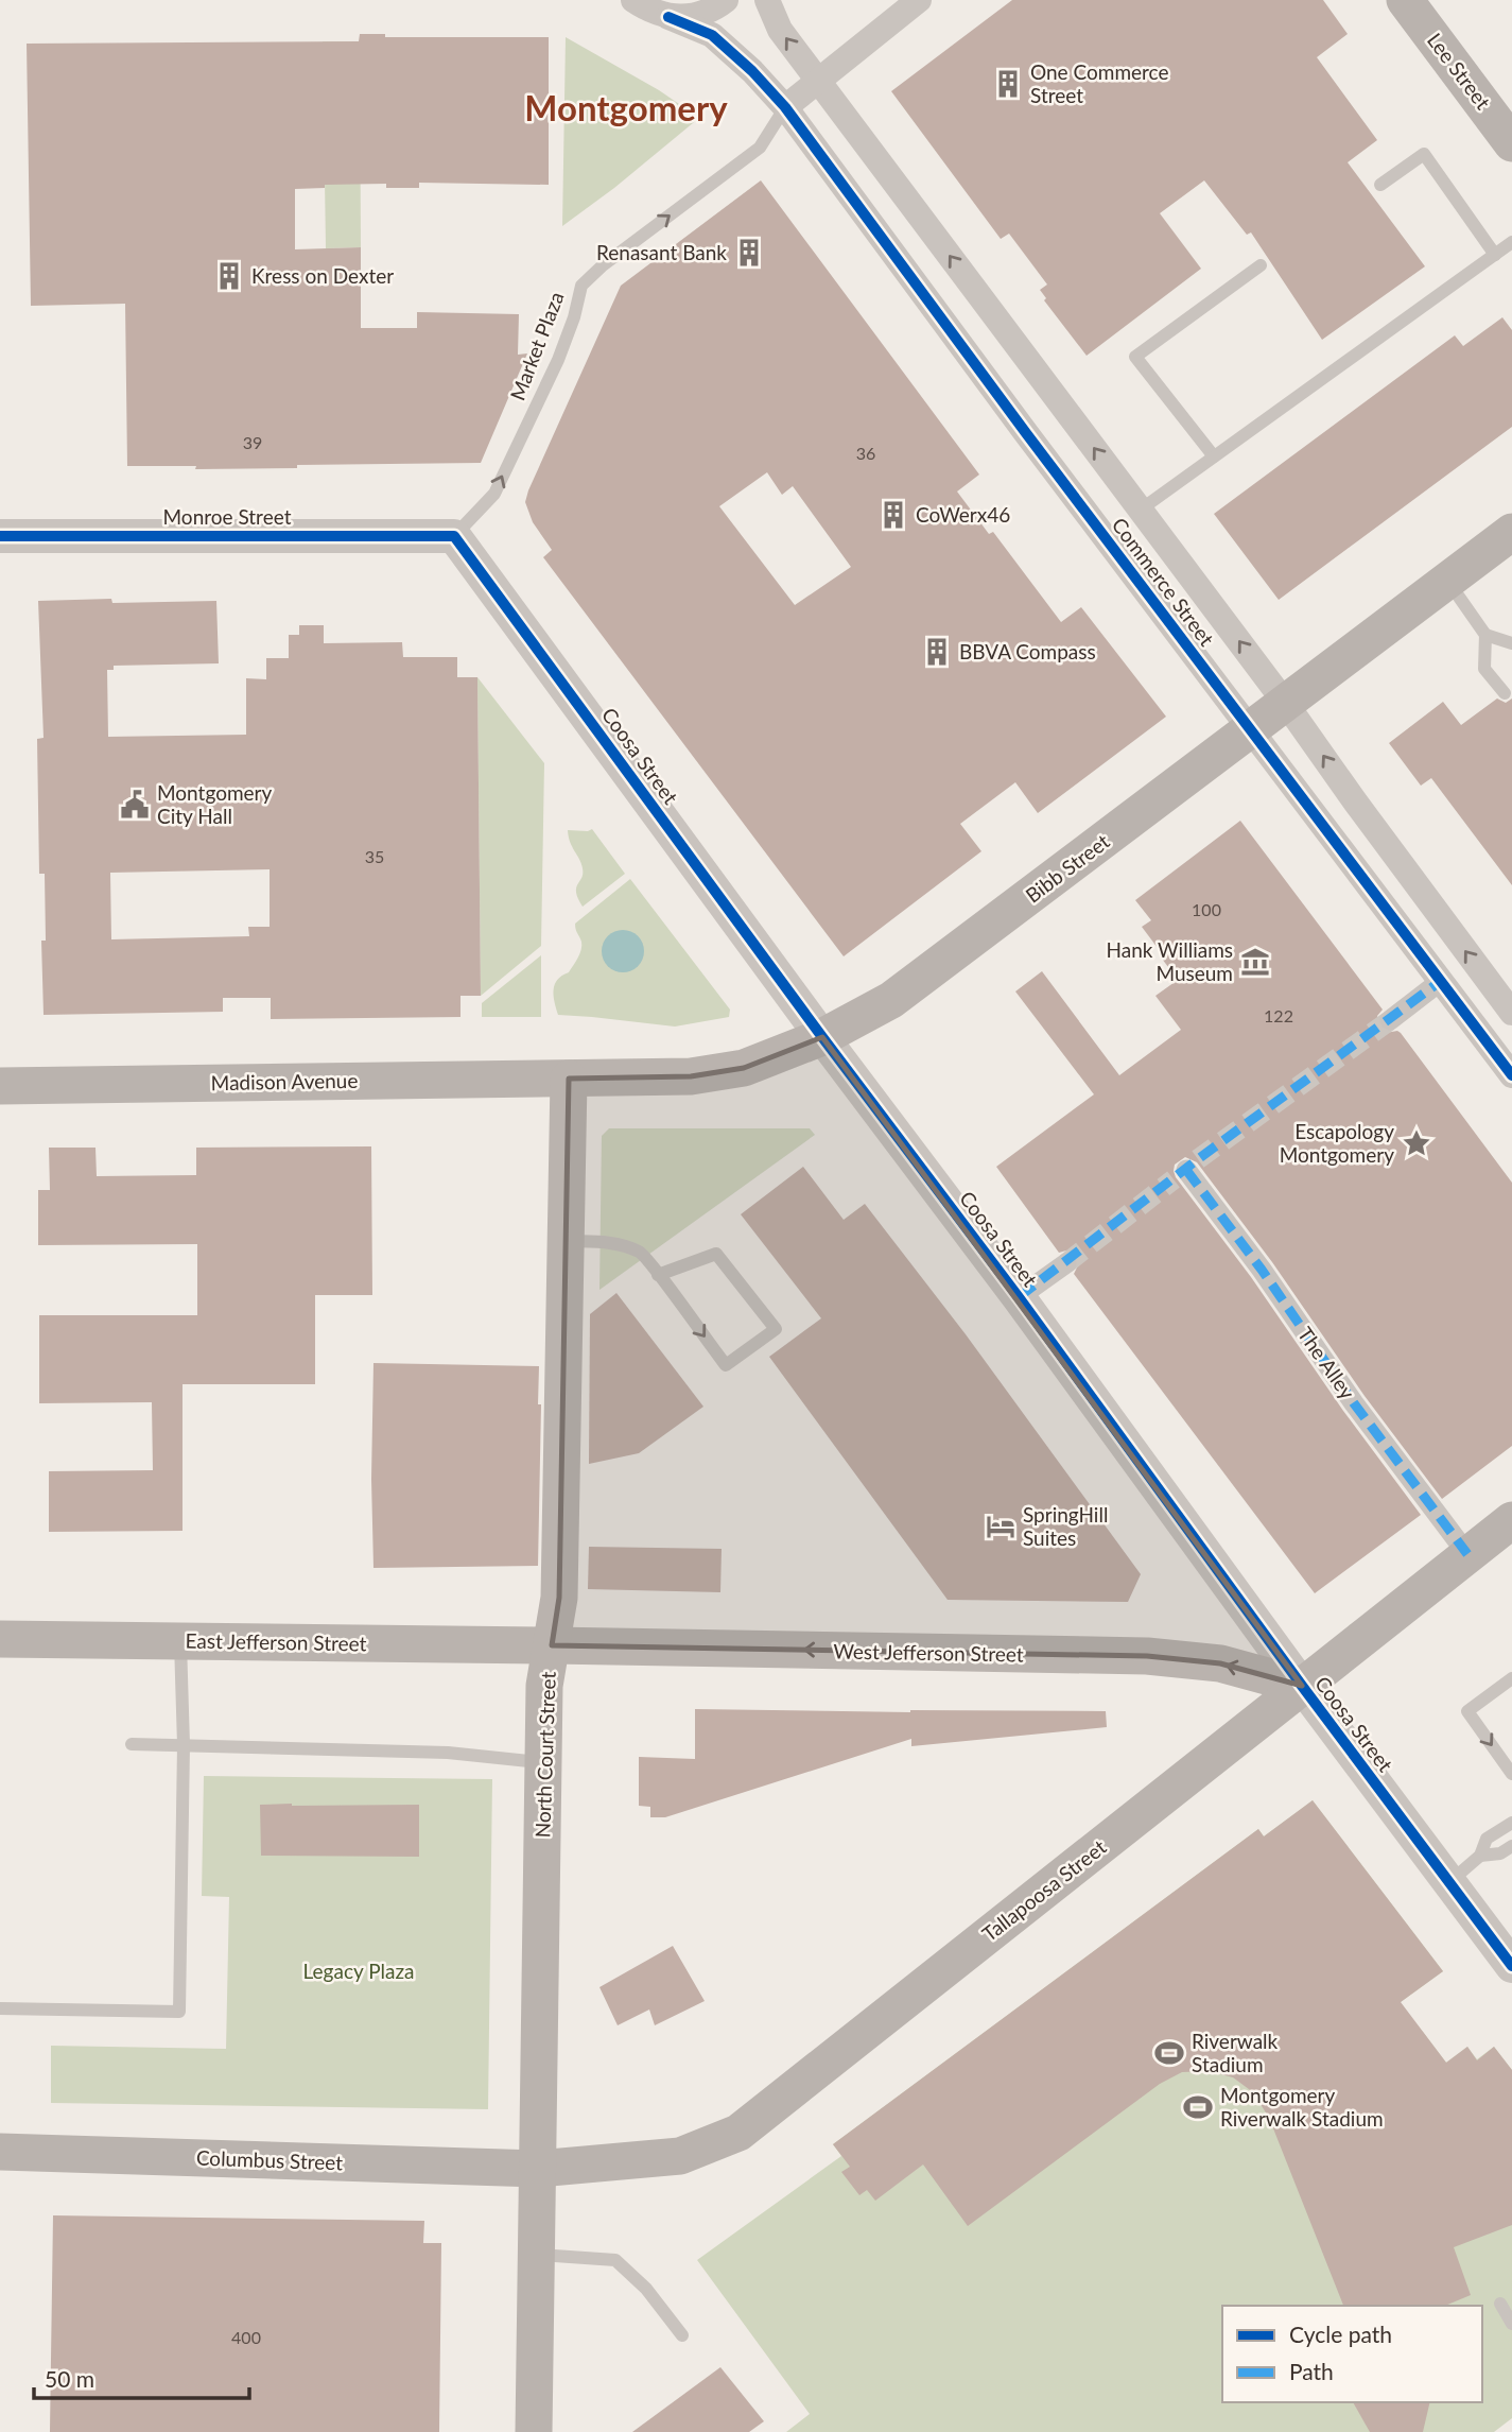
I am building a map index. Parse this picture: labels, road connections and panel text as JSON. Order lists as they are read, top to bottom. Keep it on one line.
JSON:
{"streets":{"main road":["Lee Street","Bibb Street","Madison Avenue","East Jefferson Street","West Jefferson Street","North Court Street","Tallapoosa Street","Columbus Street"],"street":["Monroe Street","Commerce Street","Coosa Street","The Alley"],"lane":["Market Plaza"]},"crossings":[["Market Plaza","Monroe Street"],["Market Plaza","Commerce Street"],["Market Plaza","Coosa Street"],["Monroe Street","Coosa Street"],["Commerce Street","Bibb Street"],["Coosa Street","Bibb Street"],["Coosa Street","West Jefferson Street"],["Coosa Street","Tallapoosa Street"],["Bibb Street","Madison Avenue"],["Bibb Street","North Court Street"],["Madison Avenue","North Court Street"],["The Alley","Tallapoosa Street"],["East Jefferson Street","West Jefferson Street"],["East Jefferson Street","North Court Street"],["West Jefferson Street","North Court Street"],["West Jefferson Street","Tallapoosa Street"],["North Court Street","Tallapoosa Street"],["North Court Street","Columbus Street"],["Tallapoosa Street","Columbus Street"]],"one_way":["Market Plaza","West Jefferson Street"],"districts":["Montgomery"],"parks":["Legacy Plaza"],"places":{"building":["One Commerce Street","Renasant Bank","Kress on Dexter","CoWerx46","BBVA Compass"],"public building":["Montgomery City Hall"],"museum":["Hank Williams Museum"],"place":["Escapology Montgomery"],"hotel":["SpringHill Suites"],"sports":["Riverwalk Stadium","Montgomery Riverwalk Stadium"]},"house_numbers":["39","36","35","100","122","400"],"legend":["Cycle path","Path"],"scale_bar":"50 m"}
